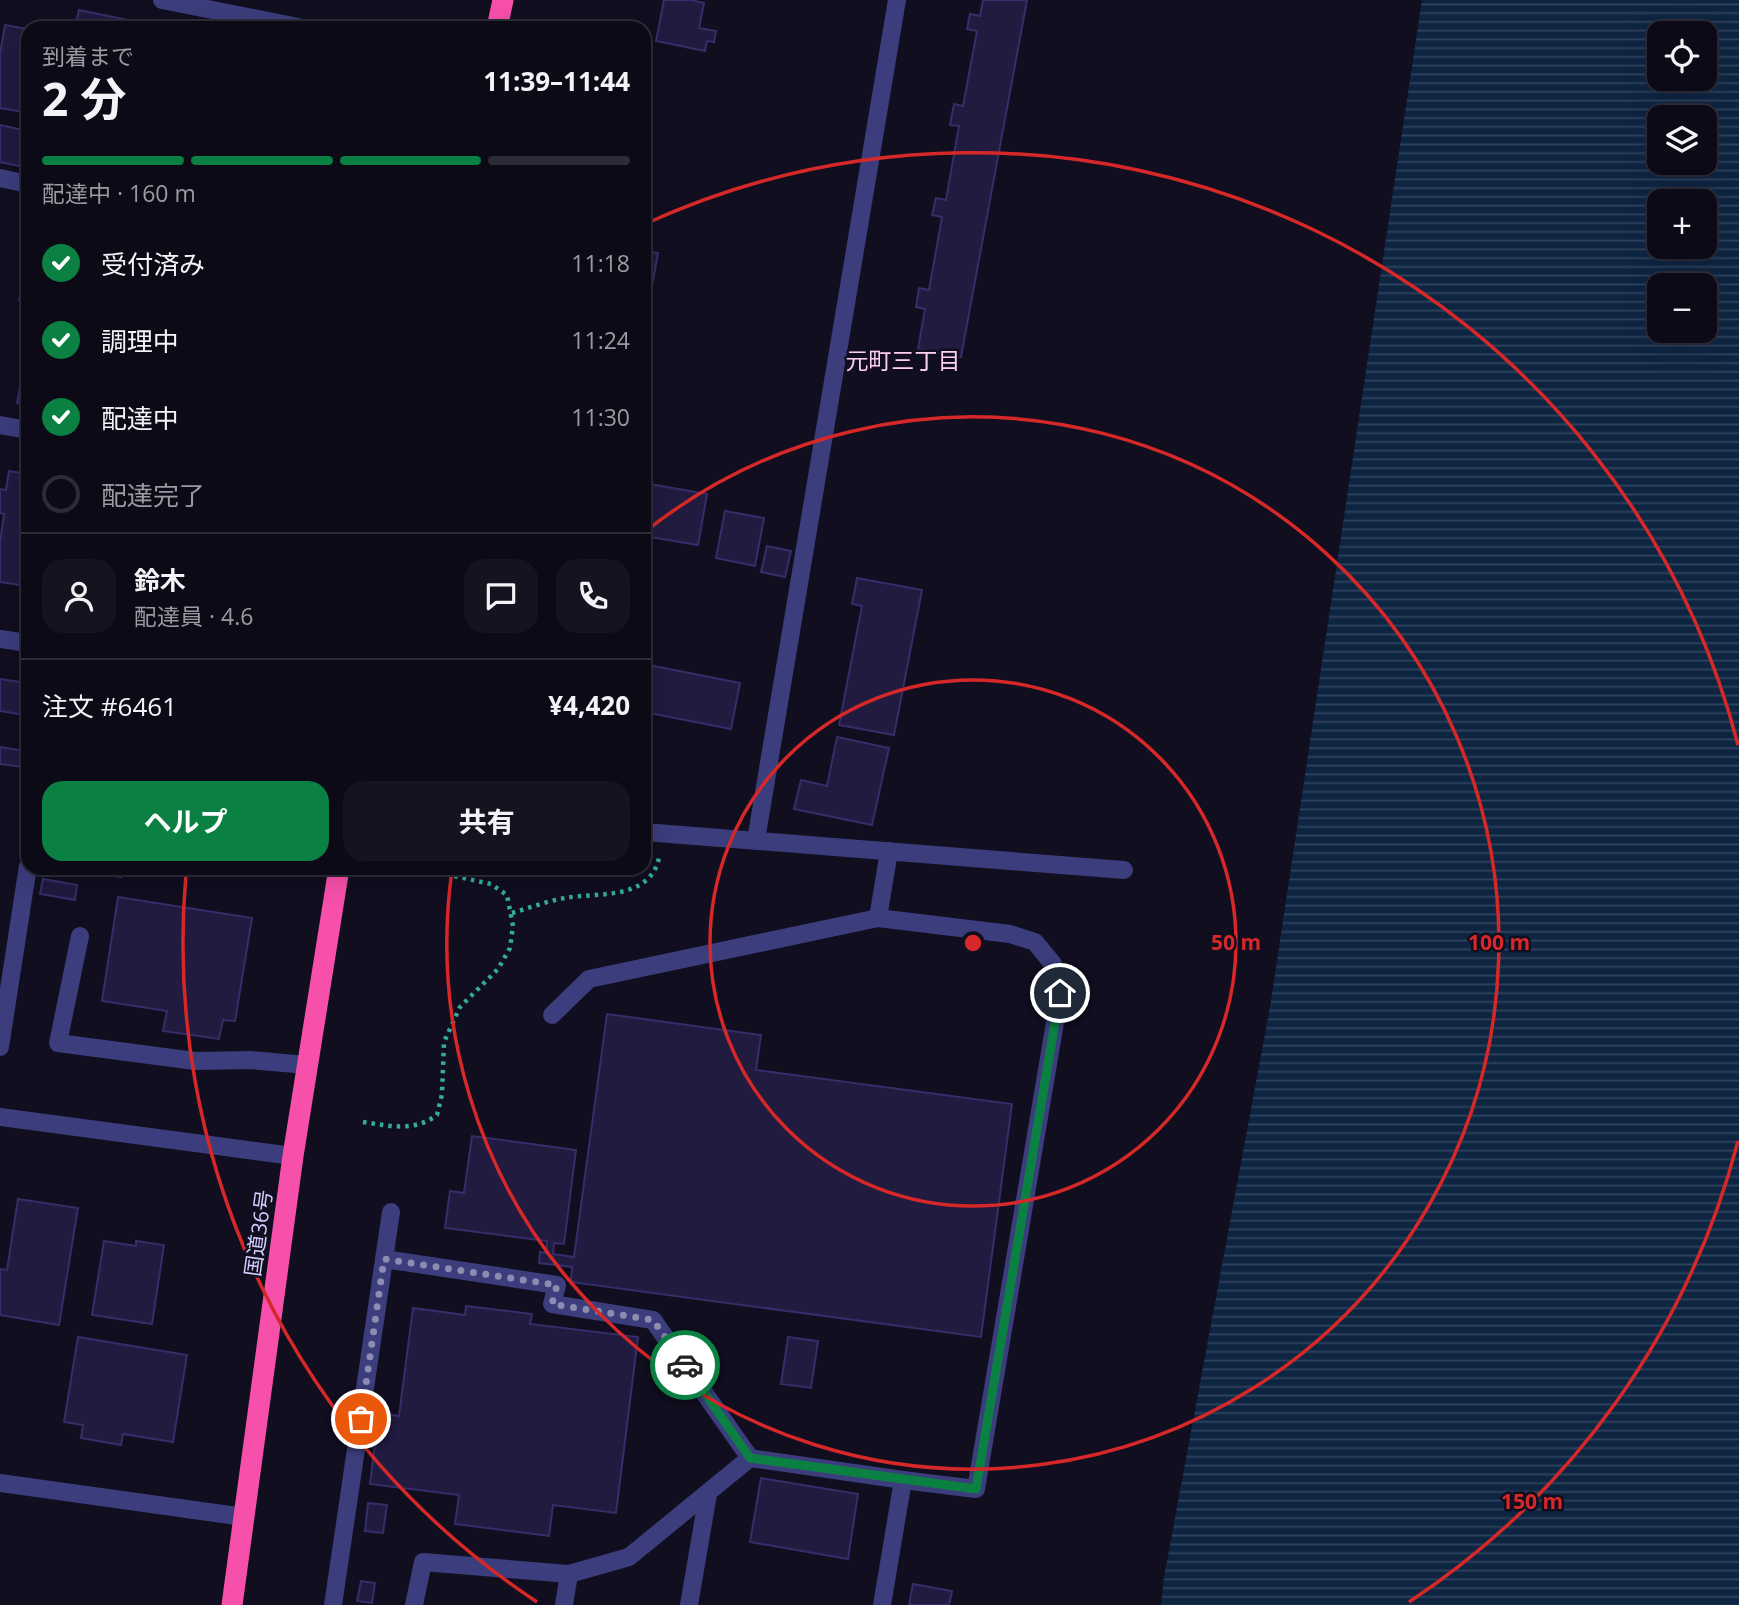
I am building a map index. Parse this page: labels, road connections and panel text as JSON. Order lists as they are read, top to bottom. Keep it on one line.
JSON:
{"streets":{"highway":["国道36号"]},"districts":["元町三丁目"],"page":{"map_buttons":["+","−"],"heading":["2 分","到着まで","11:39–11:44"],"panel":["鈴木","配達員 · 4.6","注文 #6461","¥4,420"],"bar":"配達中 · 160 m","list":[["受付済み","11:18"],["調理中","11:24"],["配達中","11:30"],"配達完了"],"buttons":["ヘルプ","共有"]},"rings":["50 m","100 m","150 m"]}
